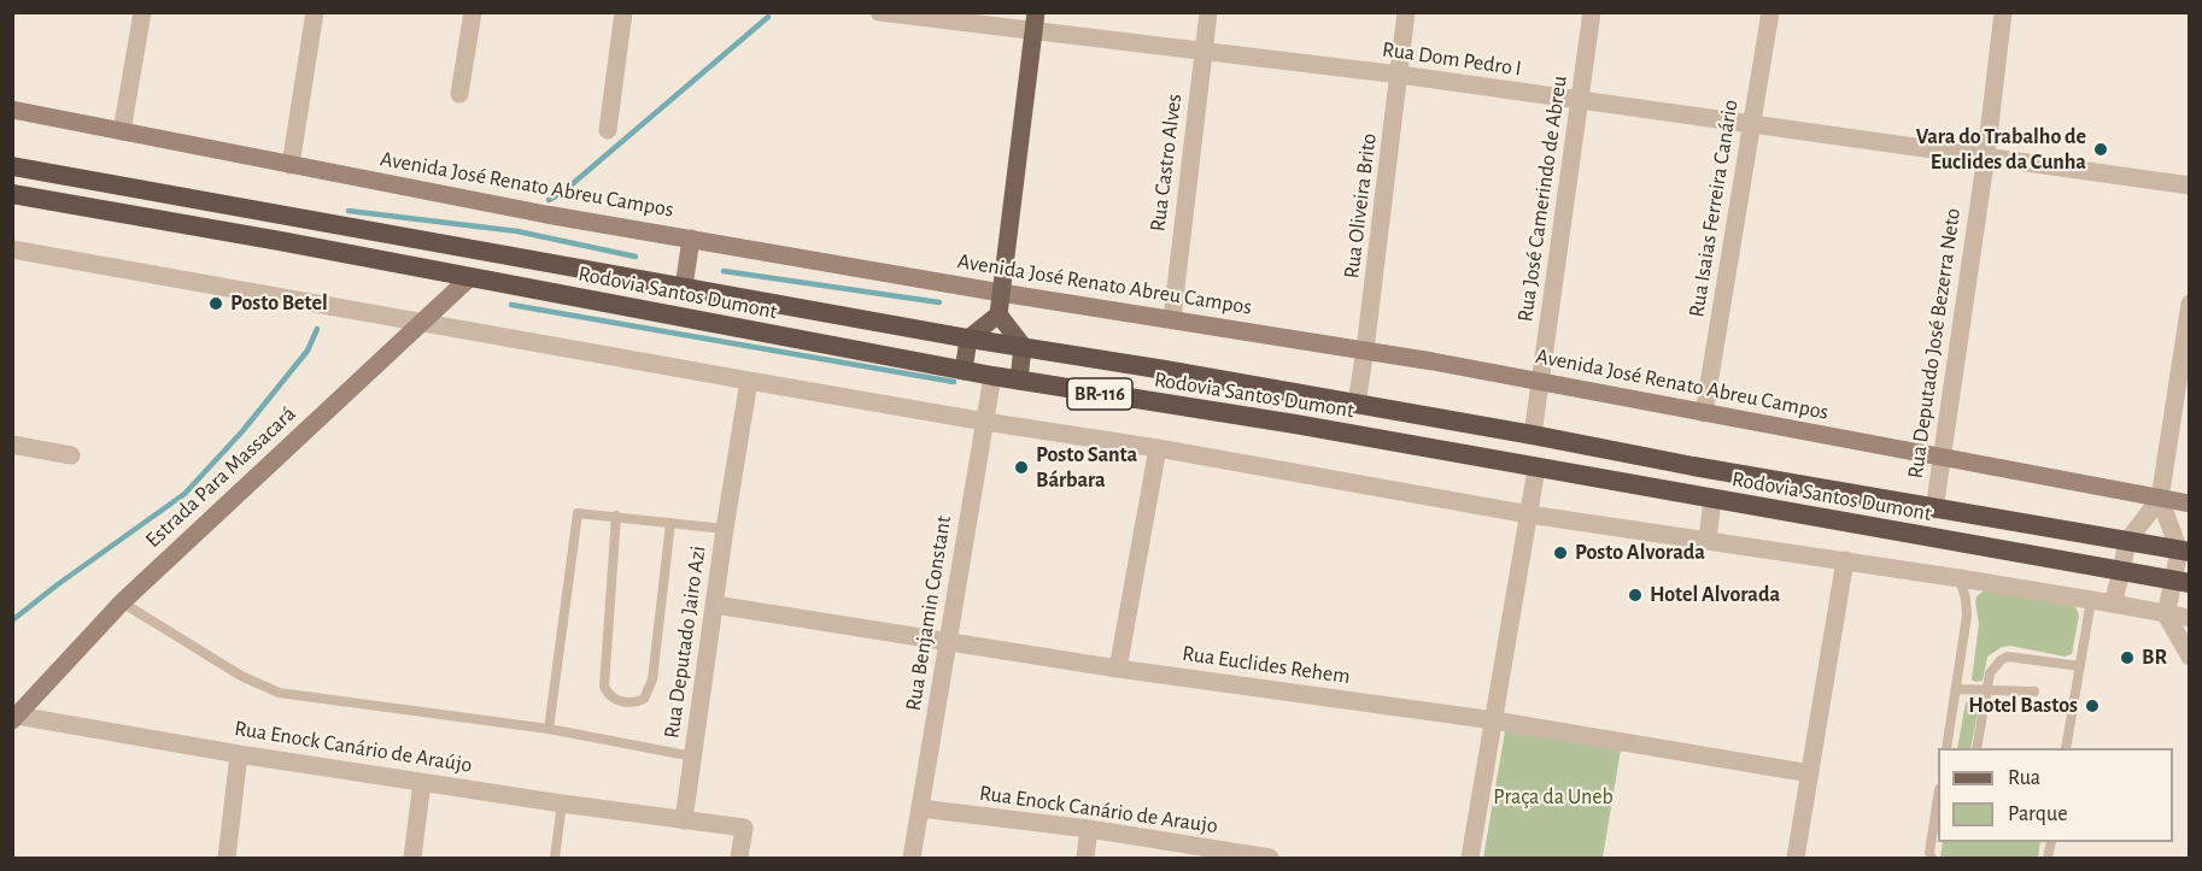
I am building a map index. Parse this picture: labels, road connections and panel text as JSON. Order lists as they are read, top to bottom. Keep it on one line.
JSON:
{"streets":{"highway":["Rodovia Santos Dumont","BR-116"],"main road":["Avenida José Renato Abreu Campos","Estrada Para Massacará"],"street":["Rua Dom Pedro I","Rua Castro Alves","Rua José Camerindo de Abreu","Rua Oliveira Brito","Rua Isaias Ferreira Canário","Rua Deputado José Bezerra Neto","Rua Benjamin Constant","Rua Deputado Jairo Azi","Rua Euclides Rehem","Rua Enock Canário de Araújo","Rua Enock Canário de Araujo"]},"crossings":[["Rua Dom Pedro I","Rua Castro Alves"],["Rua Dom Pedro I","Rua José Camerindo de Abreu"],["Rua Dom Pedro I","Rua Oliveira Brito"],["Rua Dom Pedro I","Rua Isaias Ferreira Canário"],["Rua Dom Pedro I","Rua Deputado José Bezerra Neto"],["Rua Castro Alves","Avenida José Renato Abreu Campos"],["Avenida José Renato Abreu Campos","Rua José Camerindo de Abreu"],["Avenida José Renato Abreu Campos","Rua Oliveira Brito"],["Avenida José Renato Abreu Campos","Rua Isaias Ferreira Canário"],["Avenida José Renato Abreu Campos","Rua Deputado José Bezerra Neto"],["Rua José Camerindo de Abreu","Rodovia Santos Dumont"],["Rua Oliveira Brito","Rodovia Santos Dumont"],["Rodovia Santos Dumont","Rua Deputado José Bezerra Neto"],["Rodovia Santos Dumont","Estrada Para Massacará"],["Rodovia Santos Dumont","Rua Benjamin Constant"],["Estrada Para Massacará","Rua Enock Canário de Araújo"],["Rua Benjamin Constant","Rua Euclides Rehem"],["Rua Benjamin Constant","Rua Enock Canário de Araujo"],["Rua Deputado Jairo Azi","Rua Euclides Rehem"],["Rua Deputado Jairo Azi","Rua Enock Canário de Araújo"]],"parks":["Praça da Uneb"],"places":["Vara do Trabalho de Euclides da Cunha","Posto Betel","Posto Santa Bárbara","Posto Alvorada","Hotel Alvorada","BR","Hotel Bastos"],"legend":["Rua","Parque"]}
